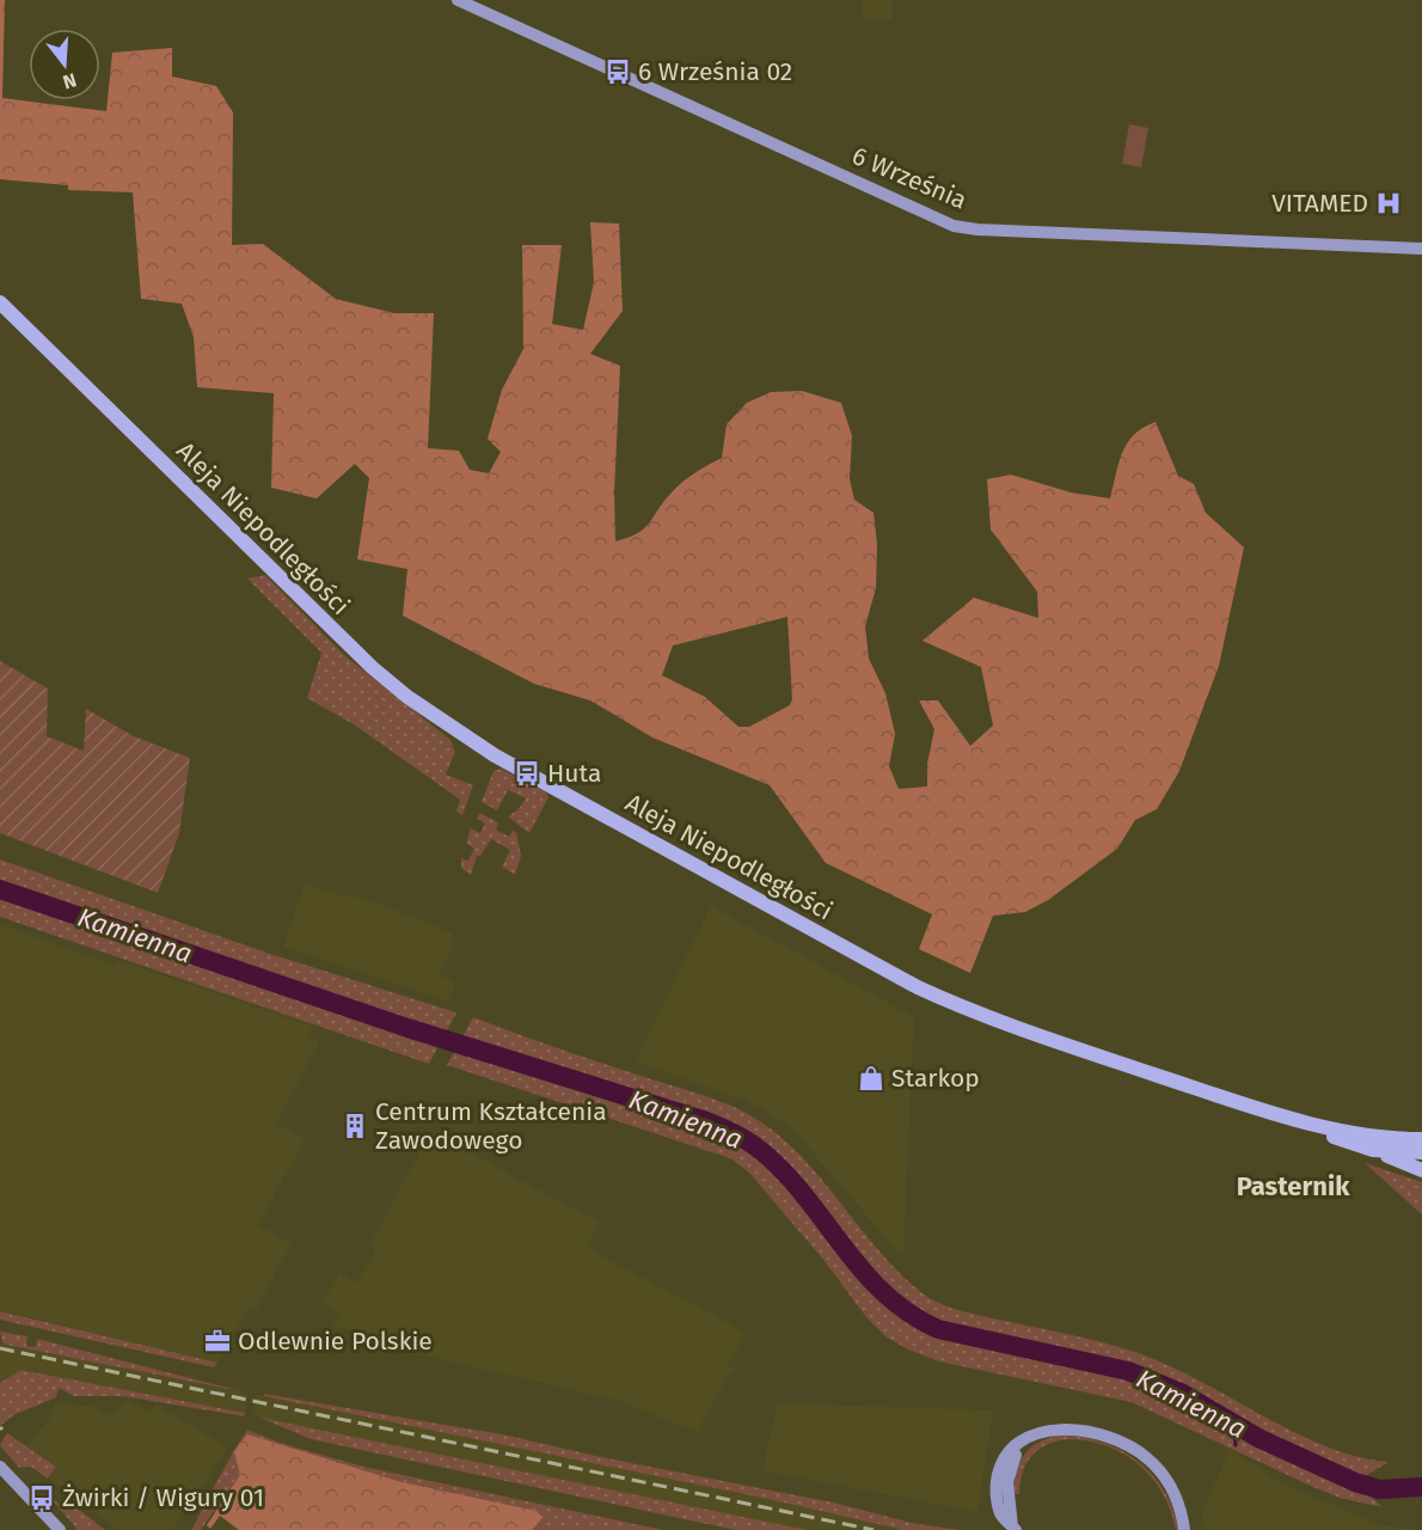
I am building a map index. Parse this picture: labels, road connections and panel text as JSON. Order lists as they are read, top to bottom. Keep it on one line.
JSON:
{"streets":{"main road":["Aleja Niepodległości"],"street":["6 Września"]},"districts":["Pasternik"],"water":["Kamienna"],"places":{"bus stop":["6 Września 02","Huta","Żwirki / Wigury 01"],"hospital":["VITAMED"],"shop":["Starkop"],"building":["Centrum Kształcenia Zawodowego"],"office":["Odlewnie Polskie"]},"north":"bottom"}
